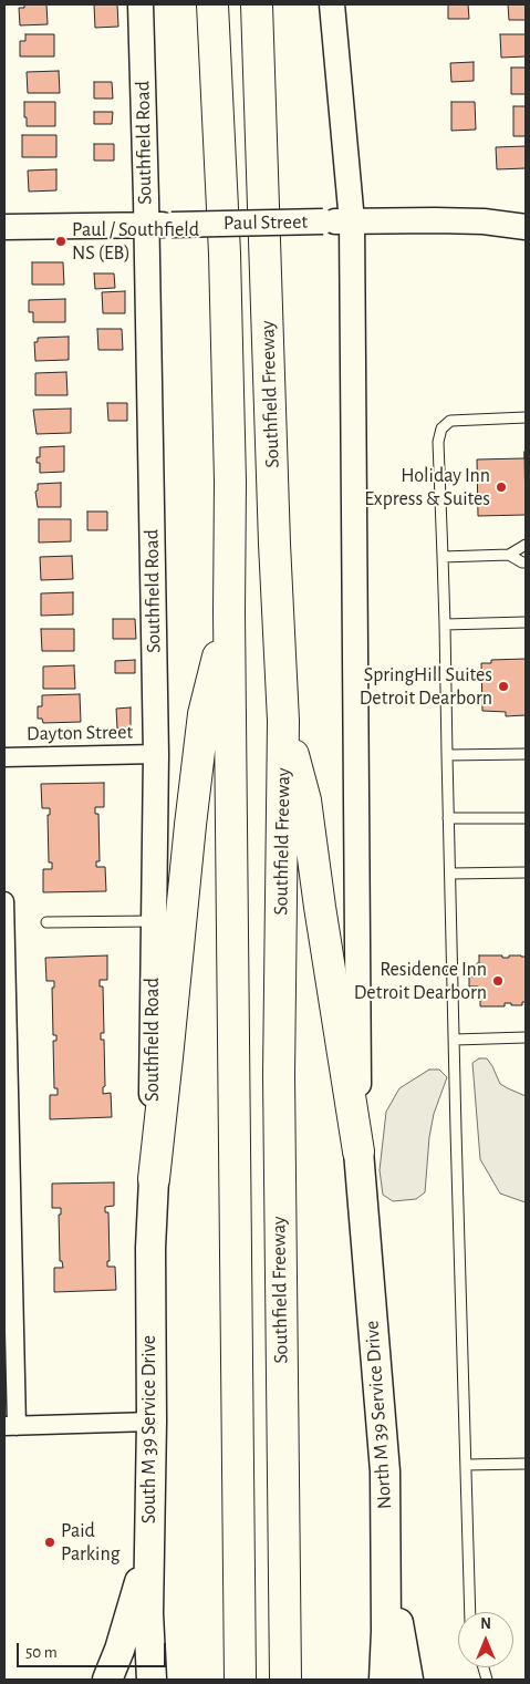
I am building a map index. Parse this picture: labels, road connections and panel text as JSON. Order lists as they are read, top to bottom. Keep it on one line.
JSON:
{"streets":{"highway":["Southfield Freeway"],"main road":["Southfield Road","Paul Street","North M 39 Service Drive","South M 39 Service Drive"],"street":["Dayton Street"]},"crossings":[["Southfield Road","Paul Street"],["Southfield Road","Dayton Street"],["Southfield Road","South M 39 Service Drive"]],"places":["Paul / Southfield NS (EB)","Holiday Inn Express & Suites","SpringHill Suites Detroit Dearborn","Residence Inn Detroit Dearborn","Paid Parking"],"scale_bar":"50 m","north":"top"}
